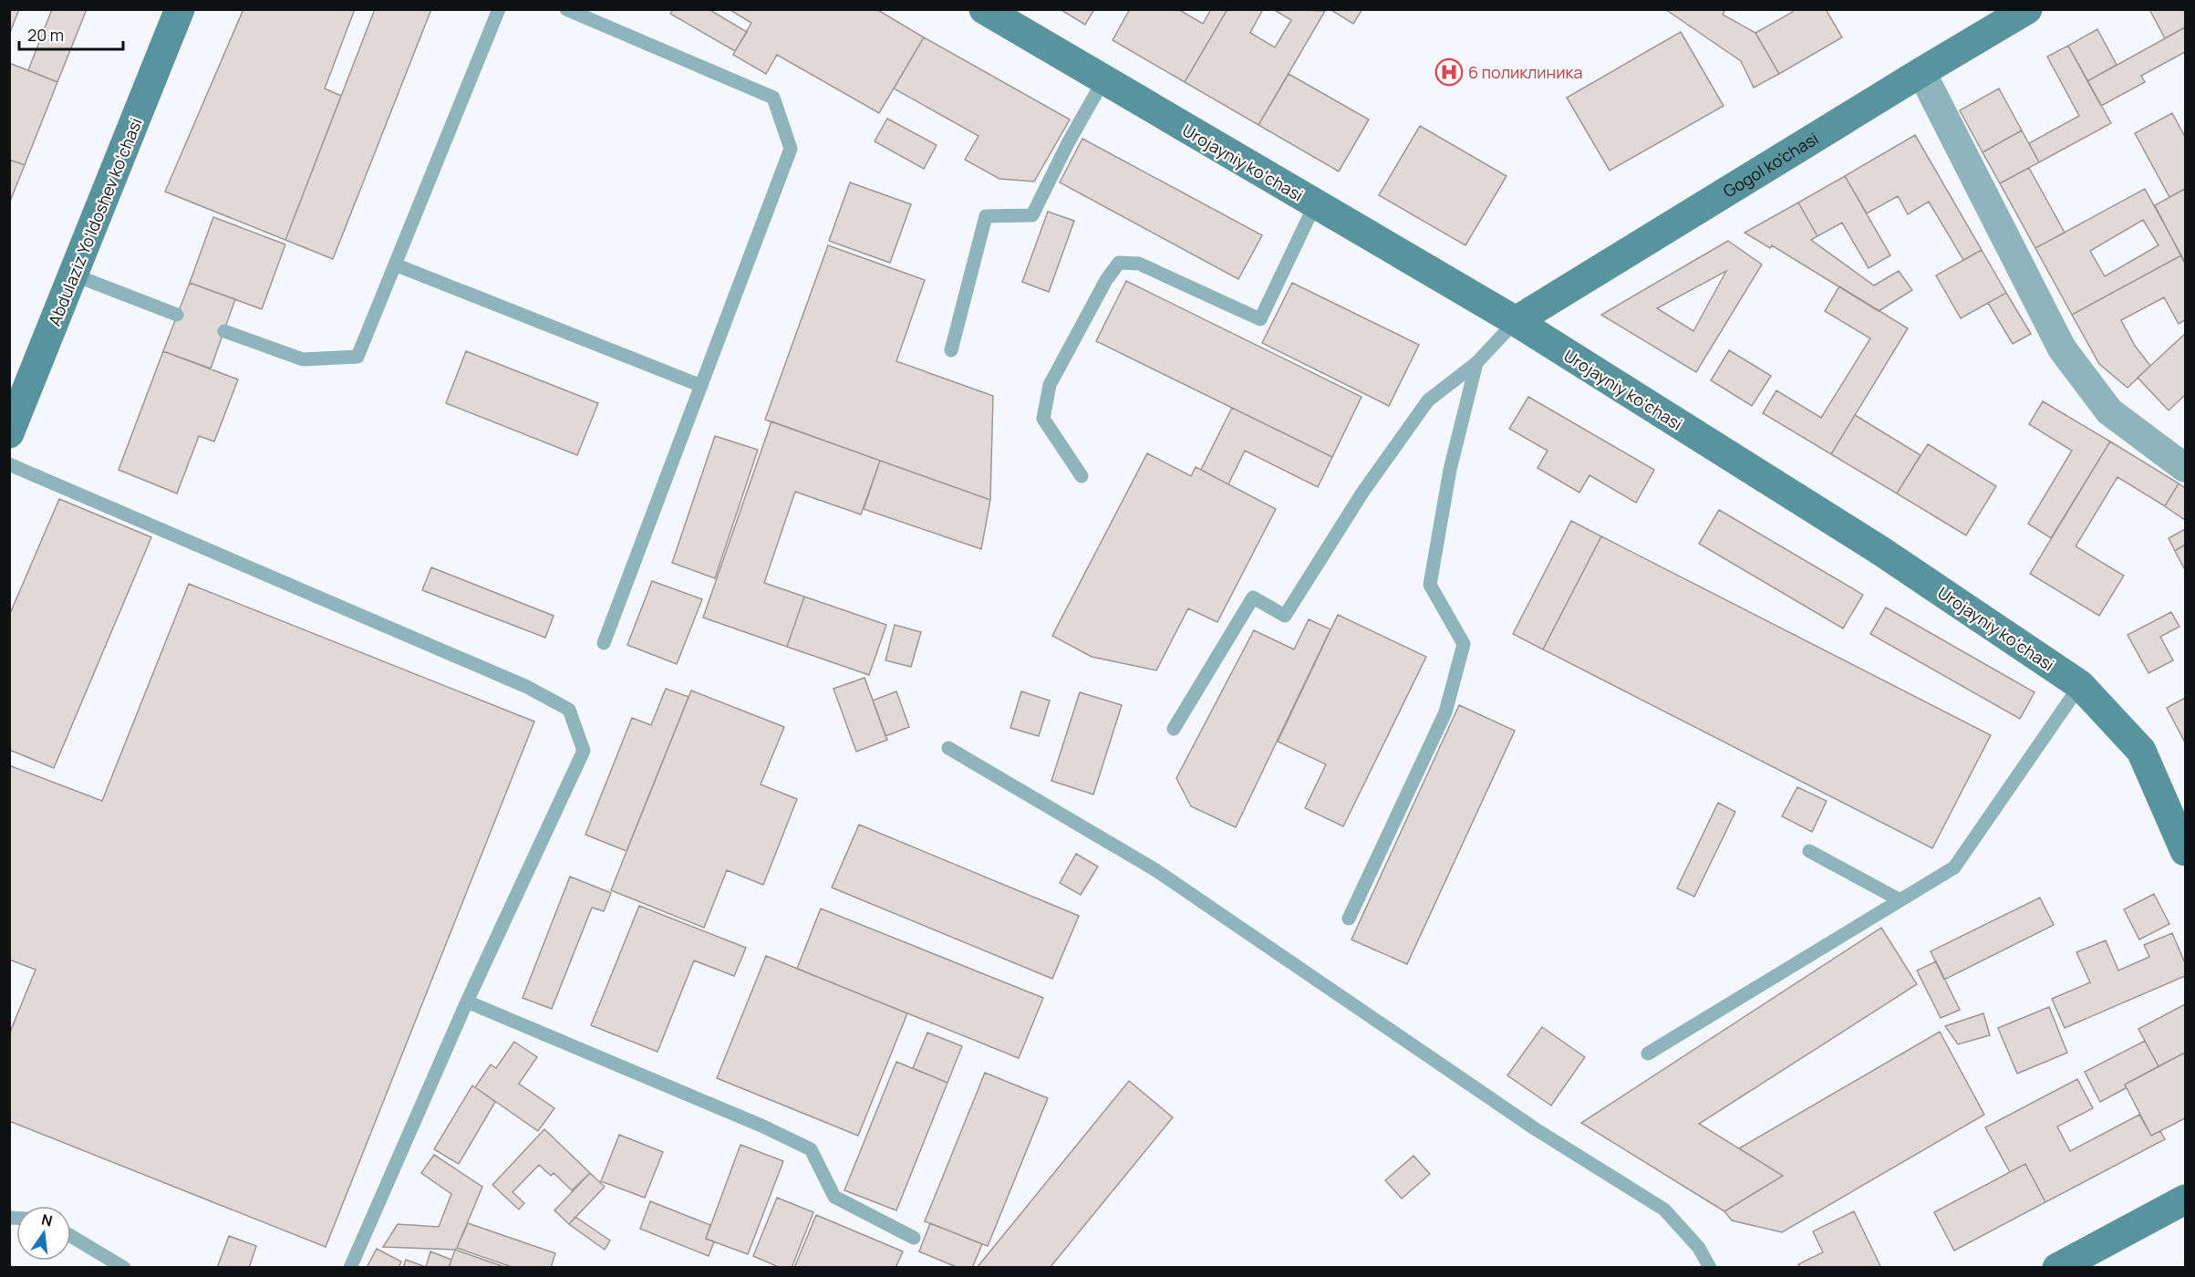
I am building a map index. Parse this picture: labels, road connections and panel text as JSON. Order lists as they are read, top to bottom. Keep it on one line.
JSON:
{"streets":{"main road":["Urоjayniy koʻchasi","Gogol ko'chasi","Abdulaziz Yoʻldoshev koʻchasi"]},"crossings":[["Urоjayniy koʻchasi","Gogol ko'chasi"]],"places":{"hospital":["6 поликлиника"]},"scale_bar":"20 m","north":"top"}
